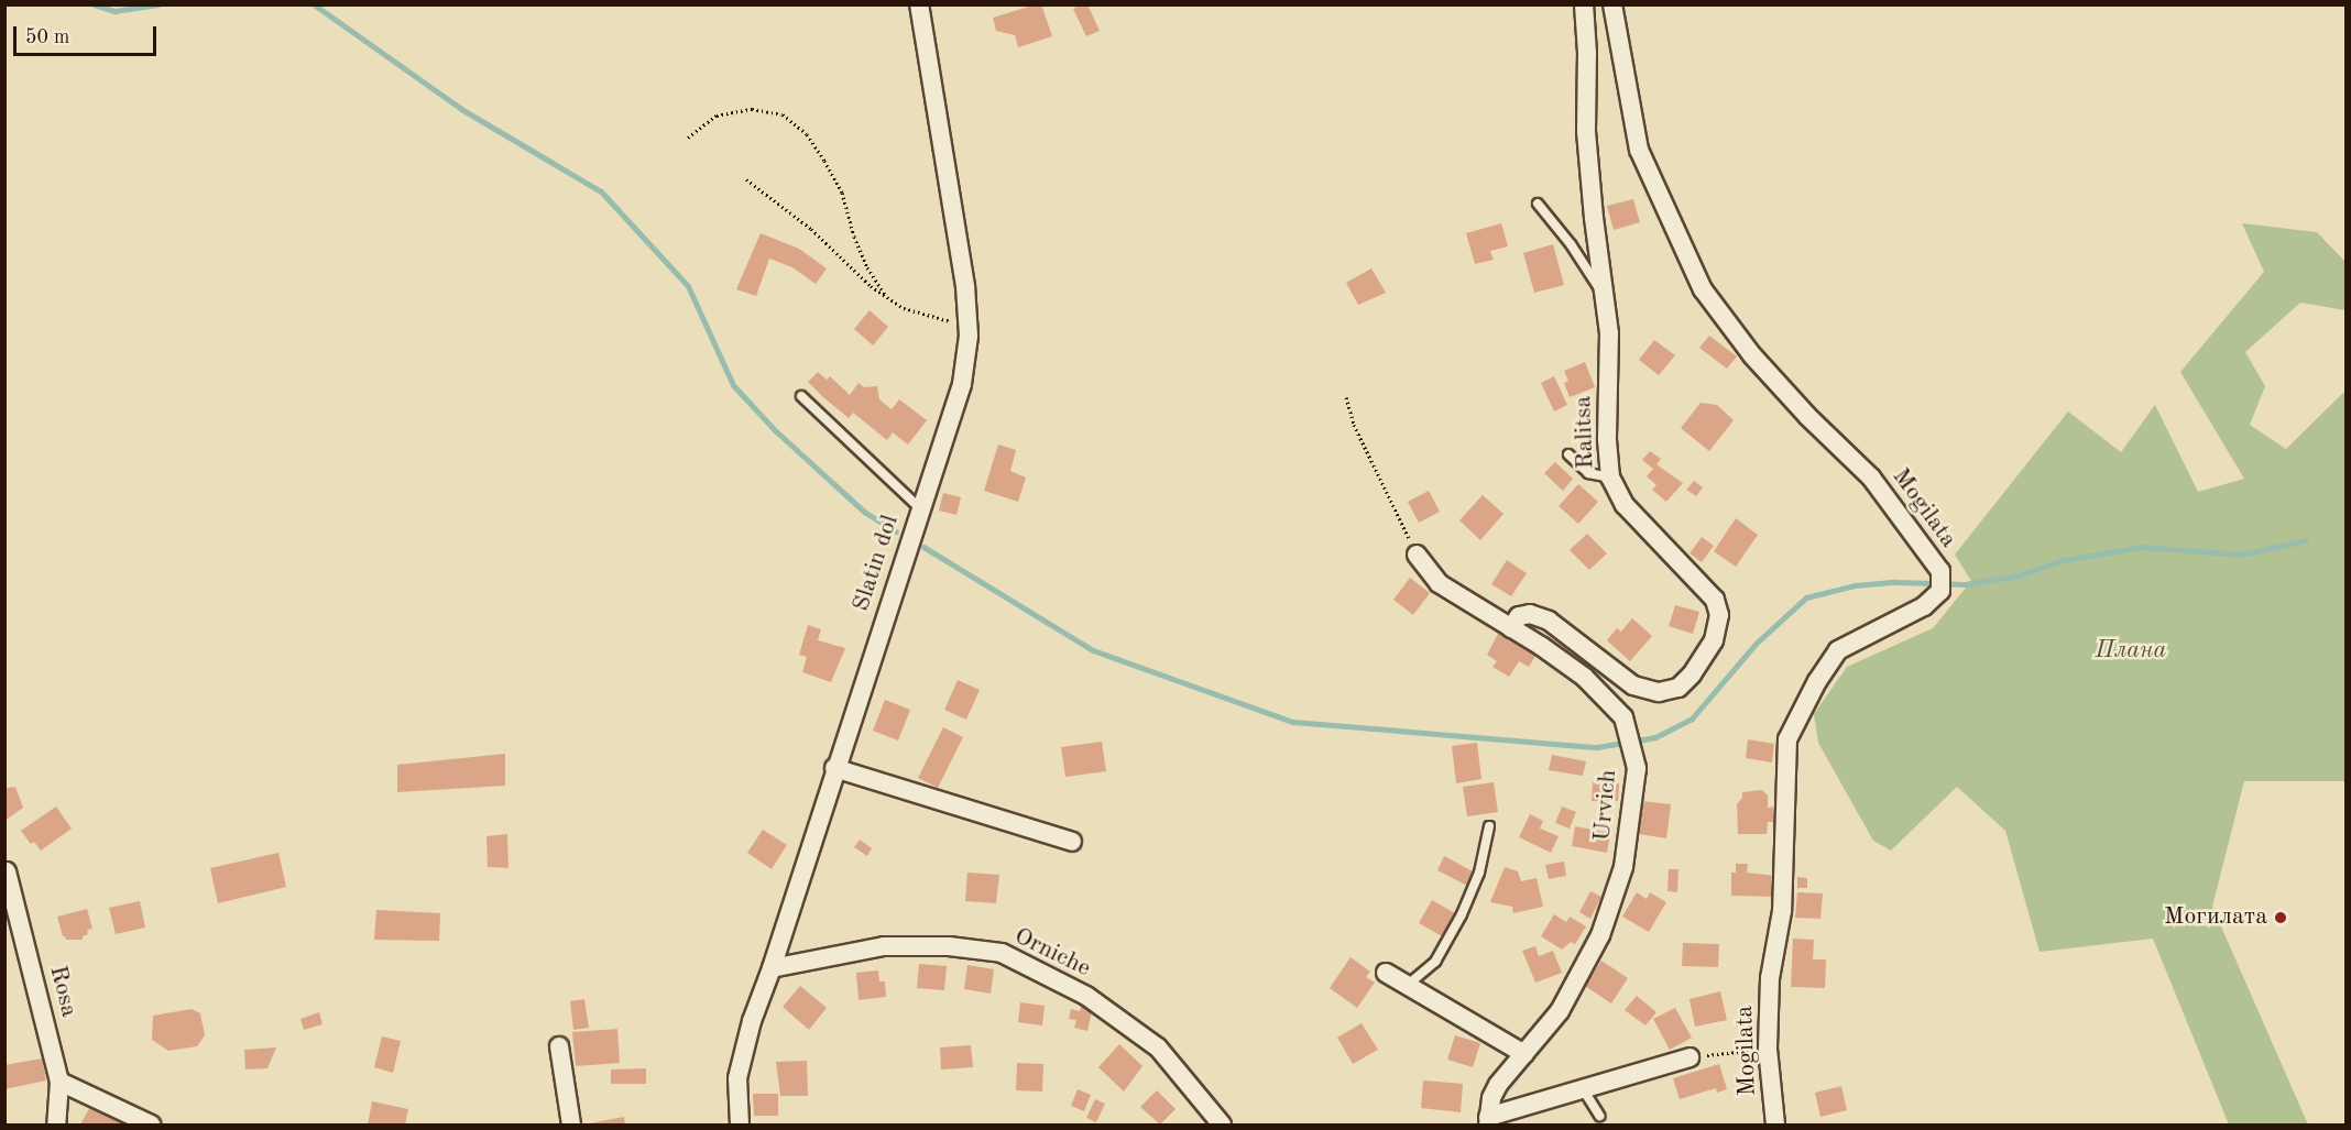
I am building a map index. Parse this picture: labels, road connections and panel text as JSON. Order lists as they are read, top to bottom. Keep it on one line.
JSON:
{"streets":{"street":["Ralitsa","Mogilata","Slatin dol","Urvich","Orniche","Rosa"]},"crossings":[["Ralitsa","Urvich"],["Slatin dol","Orniche"]],"parks":["Плана"],"places":["Могилата"],"scale_bar":"50 m"}
